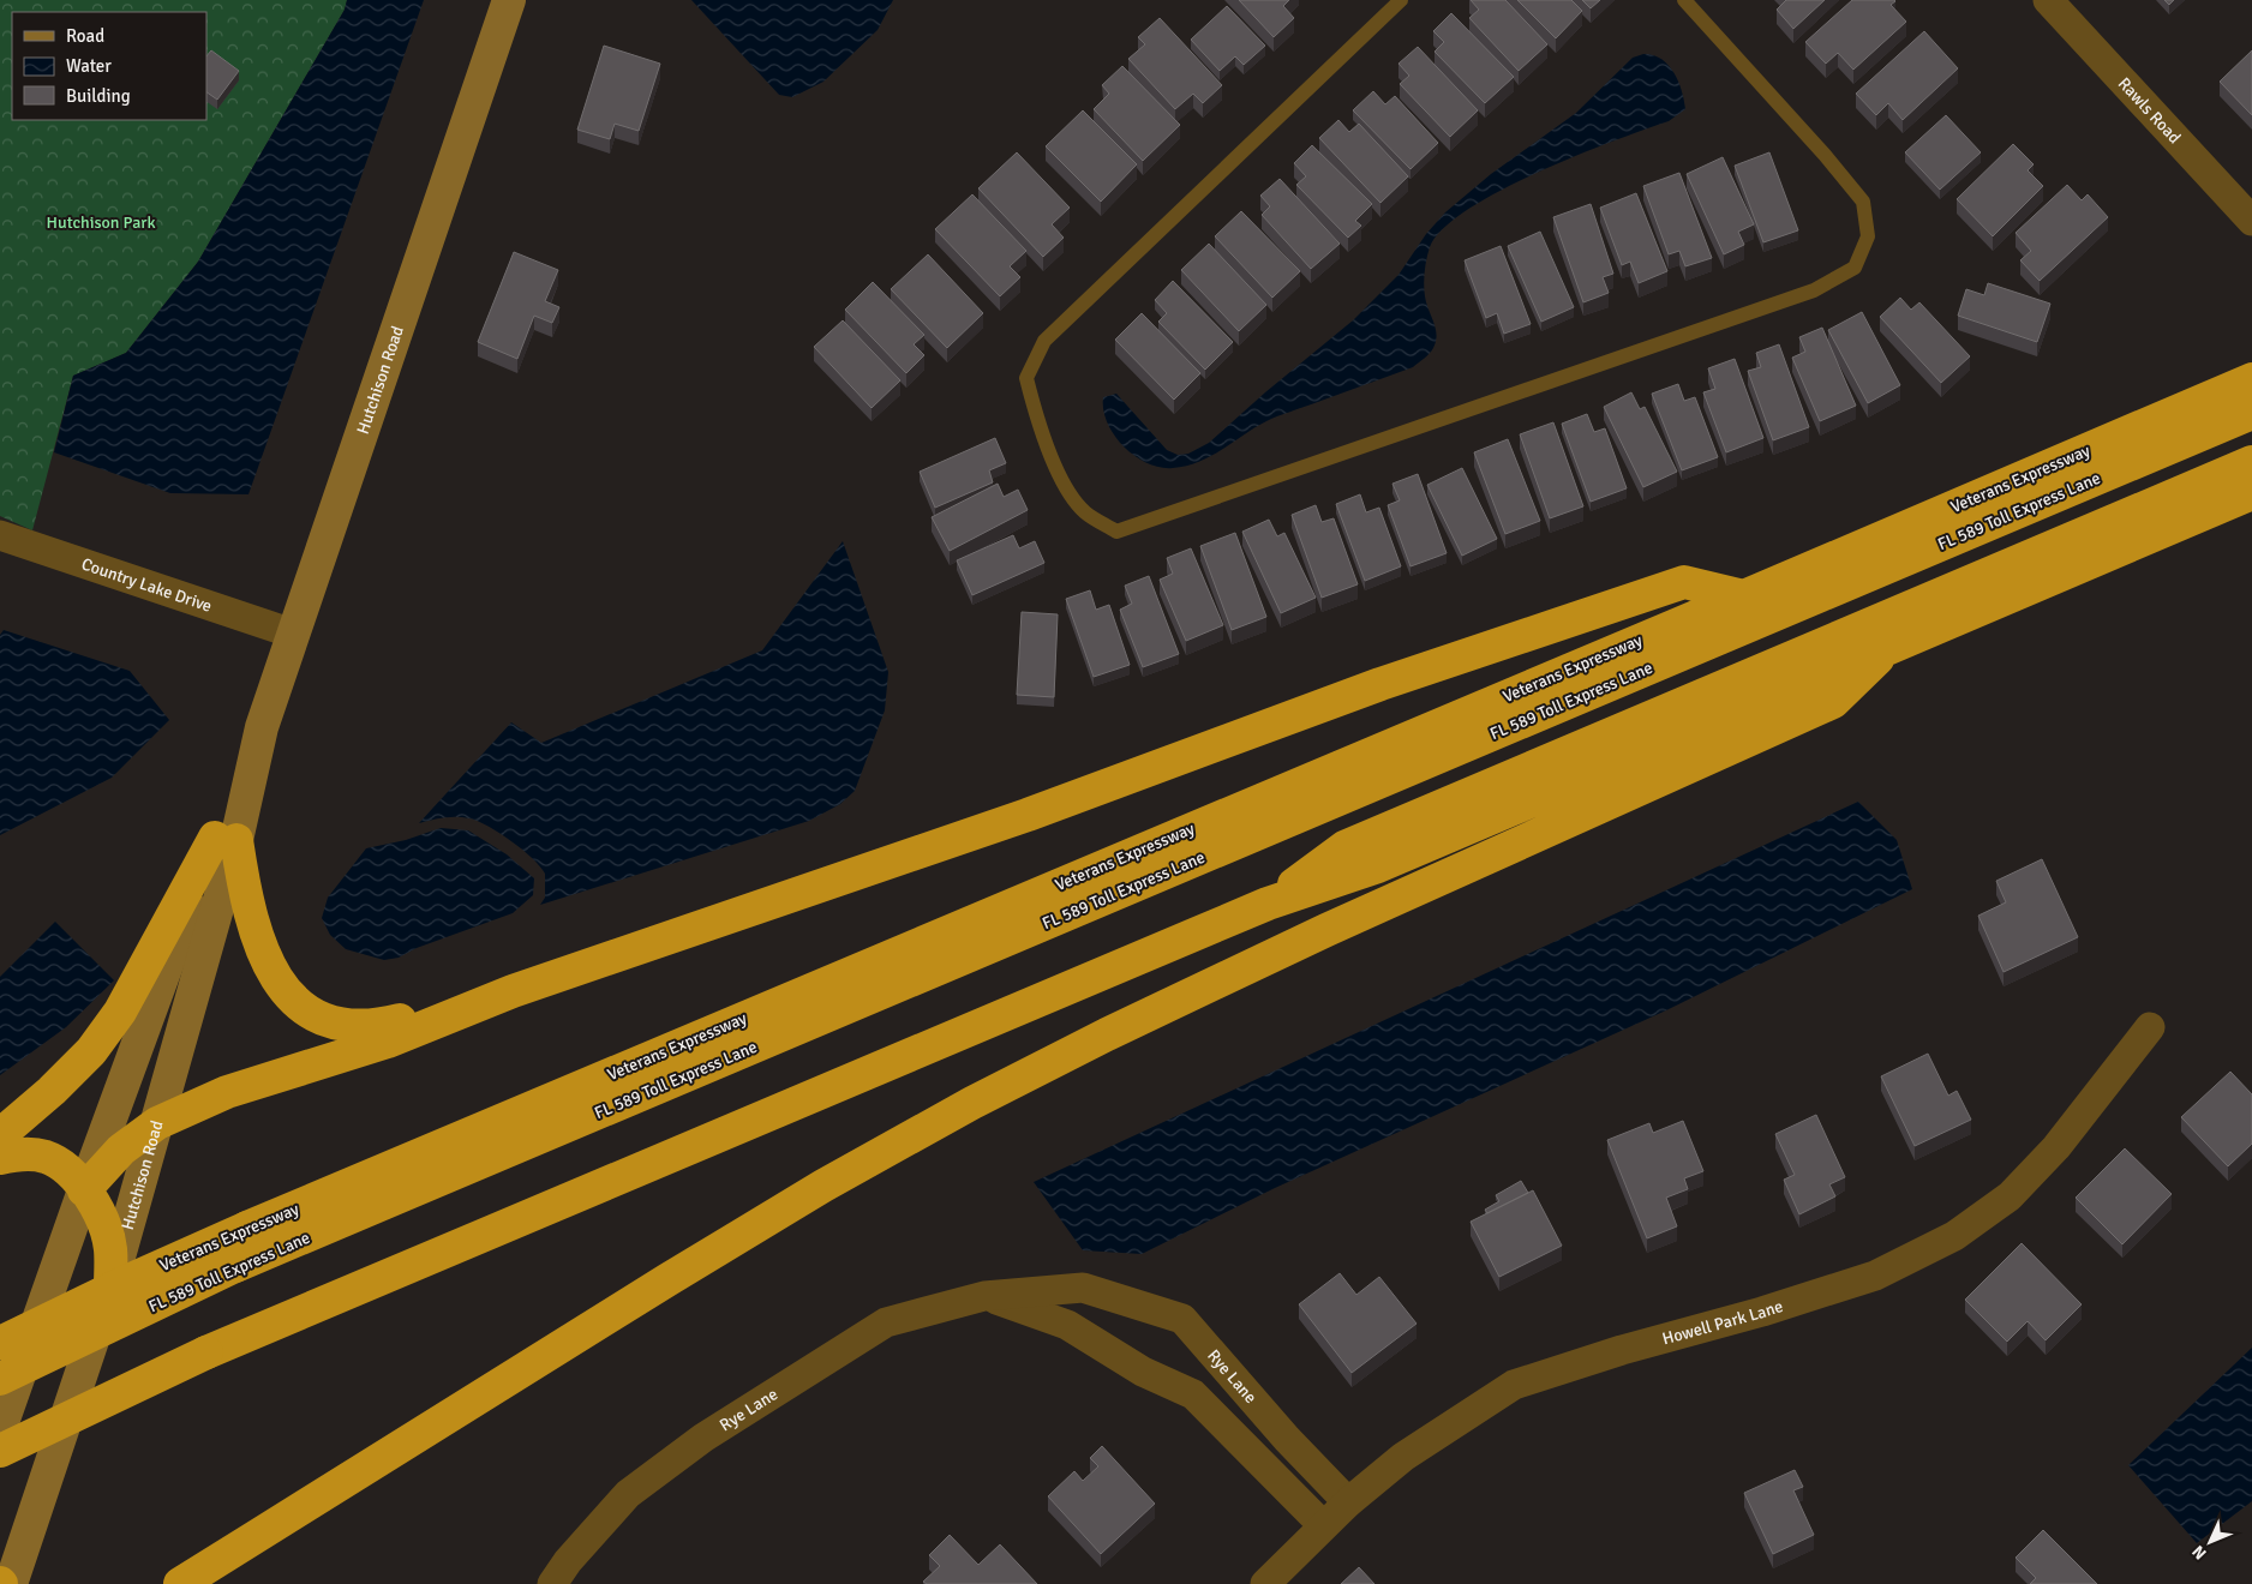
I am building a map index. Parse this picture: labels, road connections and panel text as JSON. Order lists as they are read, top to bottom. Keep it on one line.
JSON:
{"streets":{"highway":["Veterans Expressway","FL 589 Toll Express Lane"],"street":["Rawls Road","Hutchison Road","Country Lake Drive","Howell Park Lane","Rye Lane"]},"crossings":[["Hutchison Road","Country Lake Drive"],["Veterans Expressway","FL 589 Toll Express Lane"],["Howell Park Lane","Rye Lane"]],"parks":["Hutchison Park"],"legend":["Road","Water","Building"],"north":"bottom left"}
